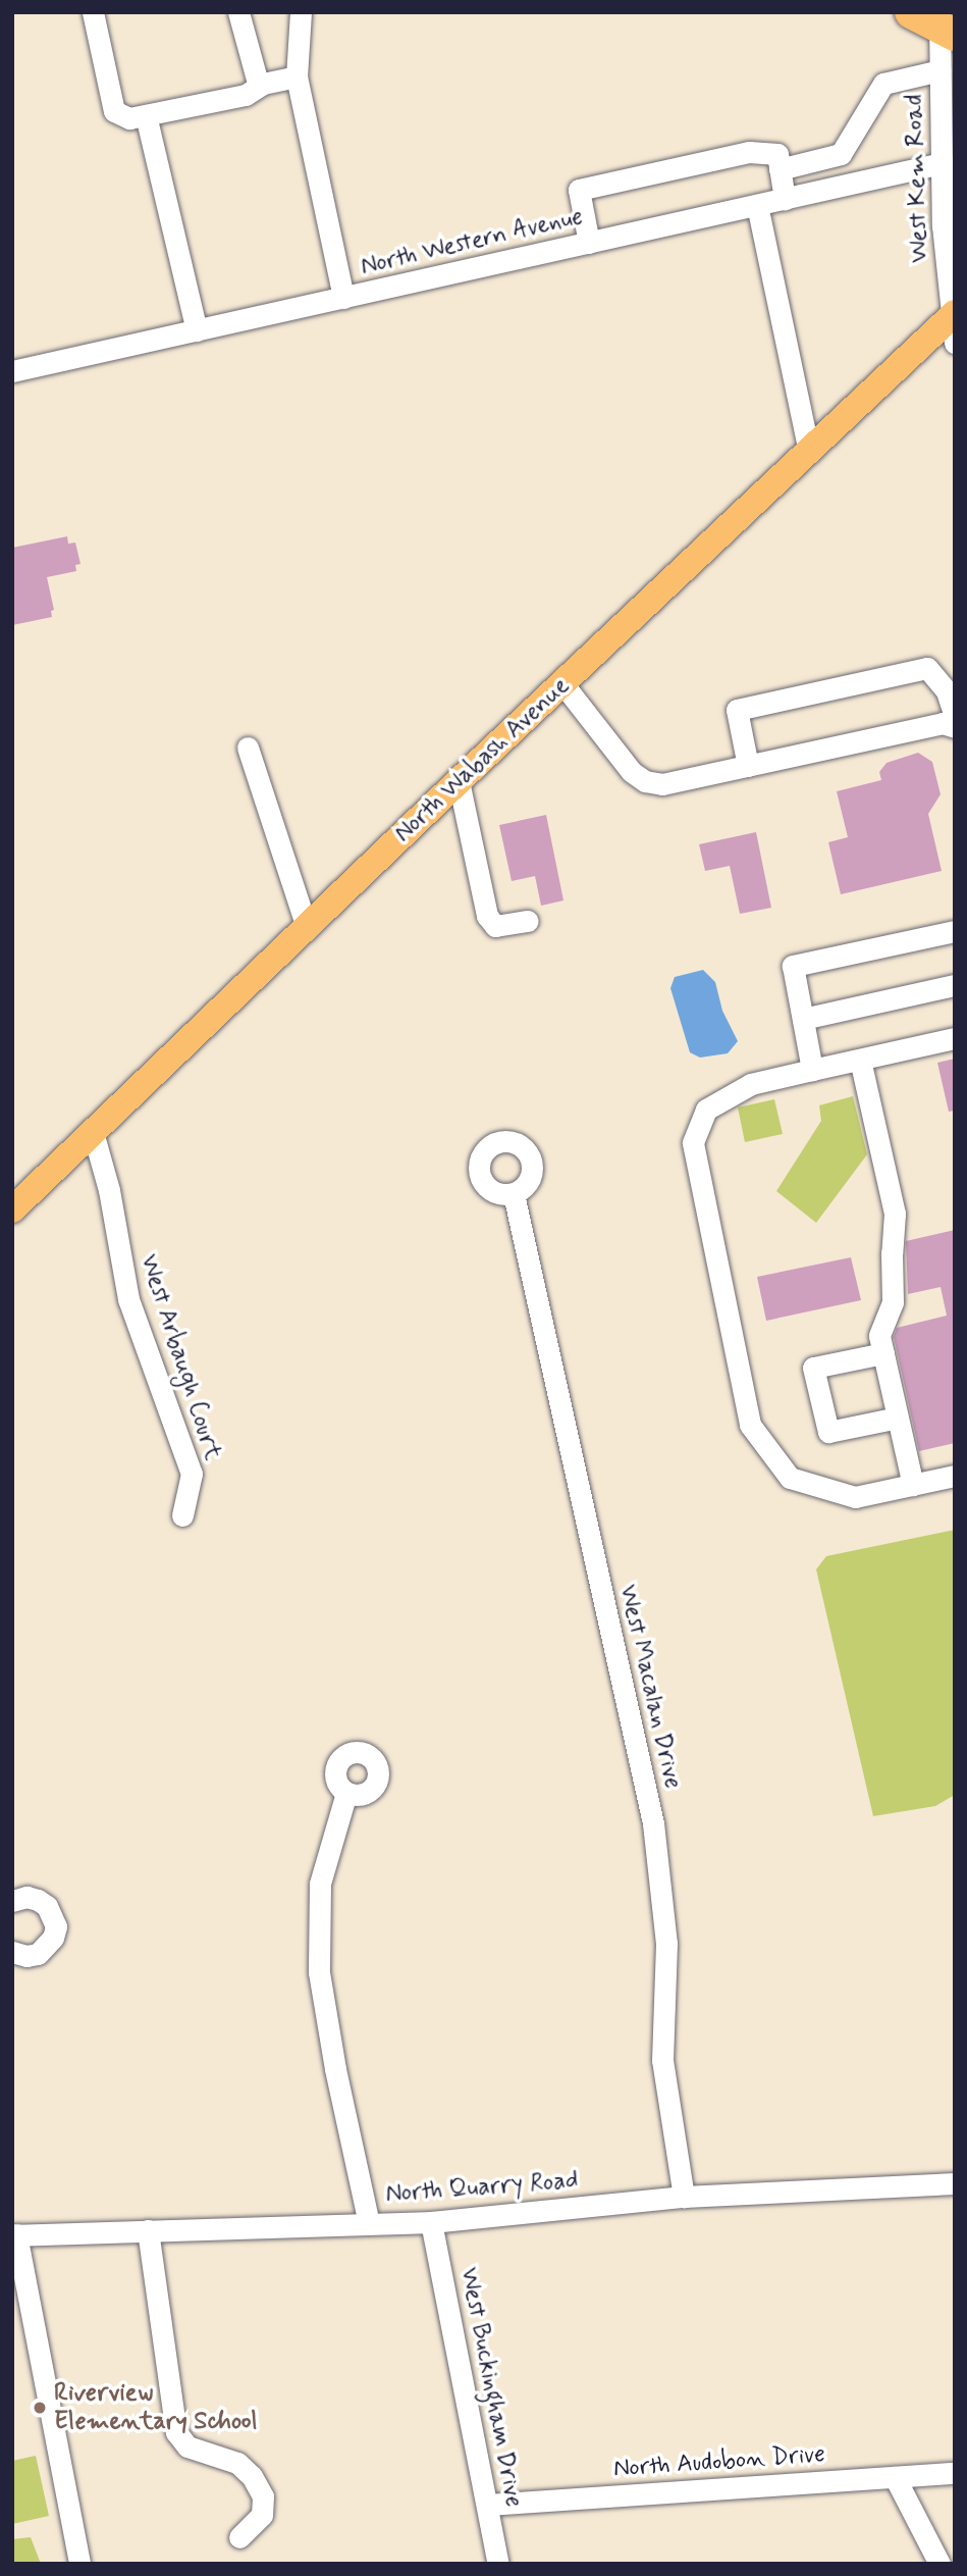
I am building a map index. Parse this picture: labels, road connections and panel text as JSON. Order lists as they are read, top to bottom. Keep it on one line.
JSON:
{"streets":{"main road":["North Wabash Avenue"],"street":["West Kem Road","North Western Avenue","West Arbaugh Court","West Macalan Drive","North Quarry Road","West Buckingham Drive","North Audobon Drive"]},"crossings":[["West Kem Road","North Western Avenue"],["West Kem Road","North Wabash Avenue"],["North Wabash Avenue","West Arbaugh Court"],["West Macalan Drive","North Quarry Road"],["North Quarry Road","West Buckingham Drive"],["West Buckingham Drive","North Audobon Drive"]],"places":["Riverview Elementary School"]}
